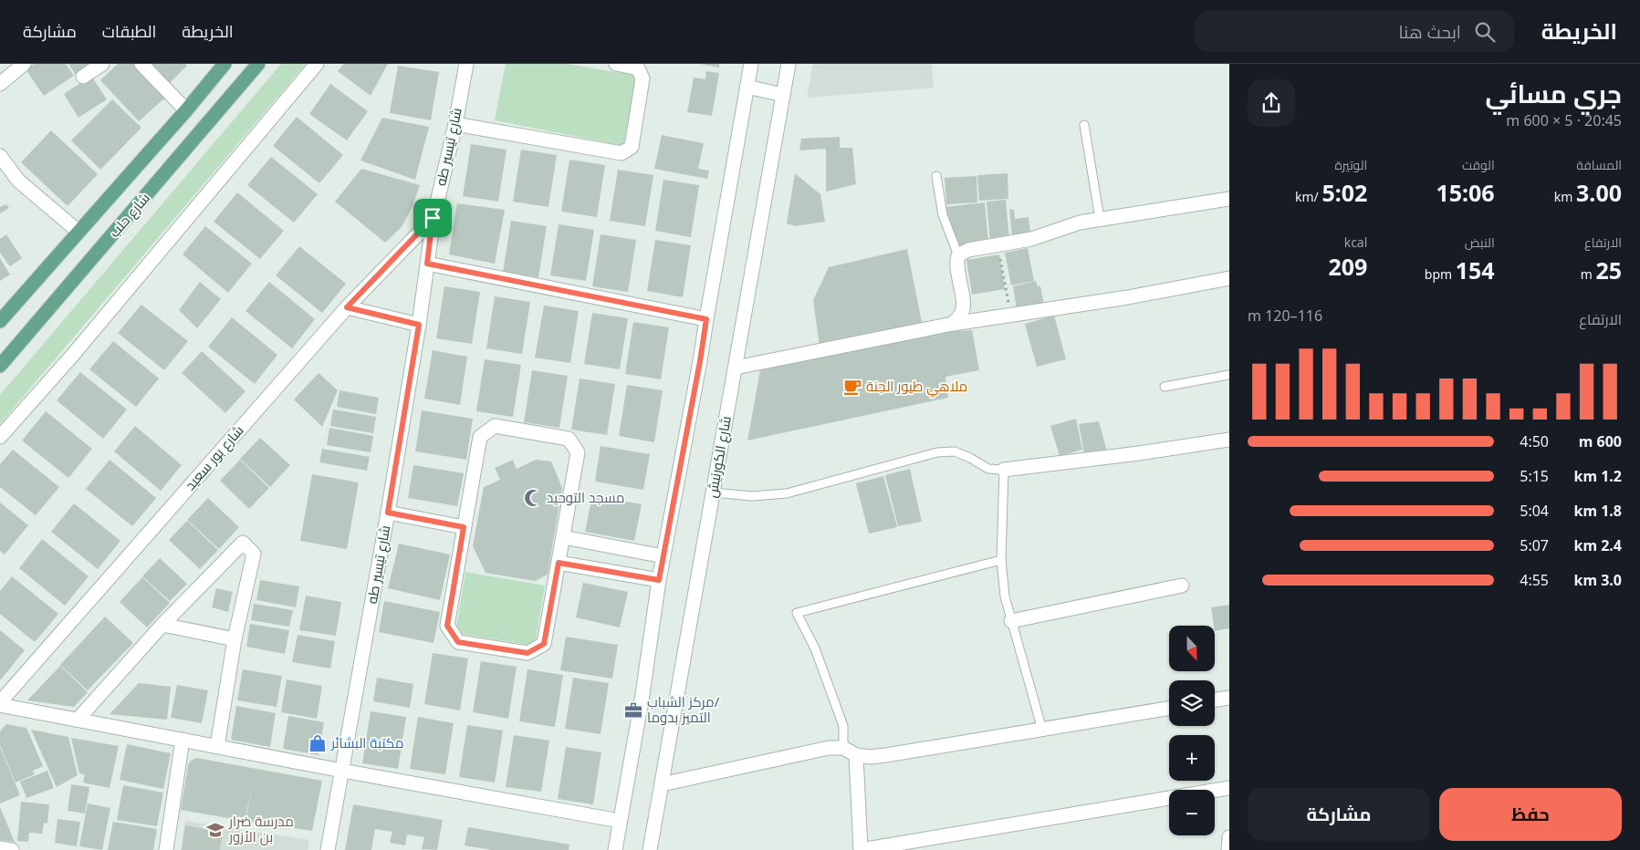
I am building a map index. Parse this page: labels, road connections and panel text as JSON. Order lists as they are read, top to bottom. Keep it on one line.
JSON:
{"streets":{"main road":["شارع حلب"],"street":["شارع تيسير طه","شارع الكورنيش","شارع بور سعيد"]},"crossings":[["شارع تيسير طه","شارع بور سعيد"]],"places":{"cafe":["ملاهي طيور الجنة"],"mosque":["مسجد التوحيد"],"office":["مركز الشباب/ التميز بدوما"],"shop":["مكتبة البشائر"],"school or university":["مدرسة ضرار بن الأزور"]},"north":"bottom","page":{"header":"الخريطة","search":"ابحث هنا","nav":["الخريطة","الطبقات","مشاركة"],"heading":["جري مسائي","20:45 · 5 × 600 m"],"stats":[["المسافة","3.00 km"],["الوقت","15:06"],["الوتيرة","5:02 /km"],["الارتفاع","25 m"],["النبض","154 bpm"],["kcal","209"]],"chart":["الارتفاع","116–120 m"],"list":[{"name":"600 m","note":"4:50"},{"name":"1.2 km","note":"5:15"},{"name":"1.8 km","note":"5:04"},{"name":"2.4 km","note":"5:07"},{"name":"3.0 km","note":"4:55"}],"map_buttons":["+","−"],"buttons":["حفظ","مشاركة"]}}
